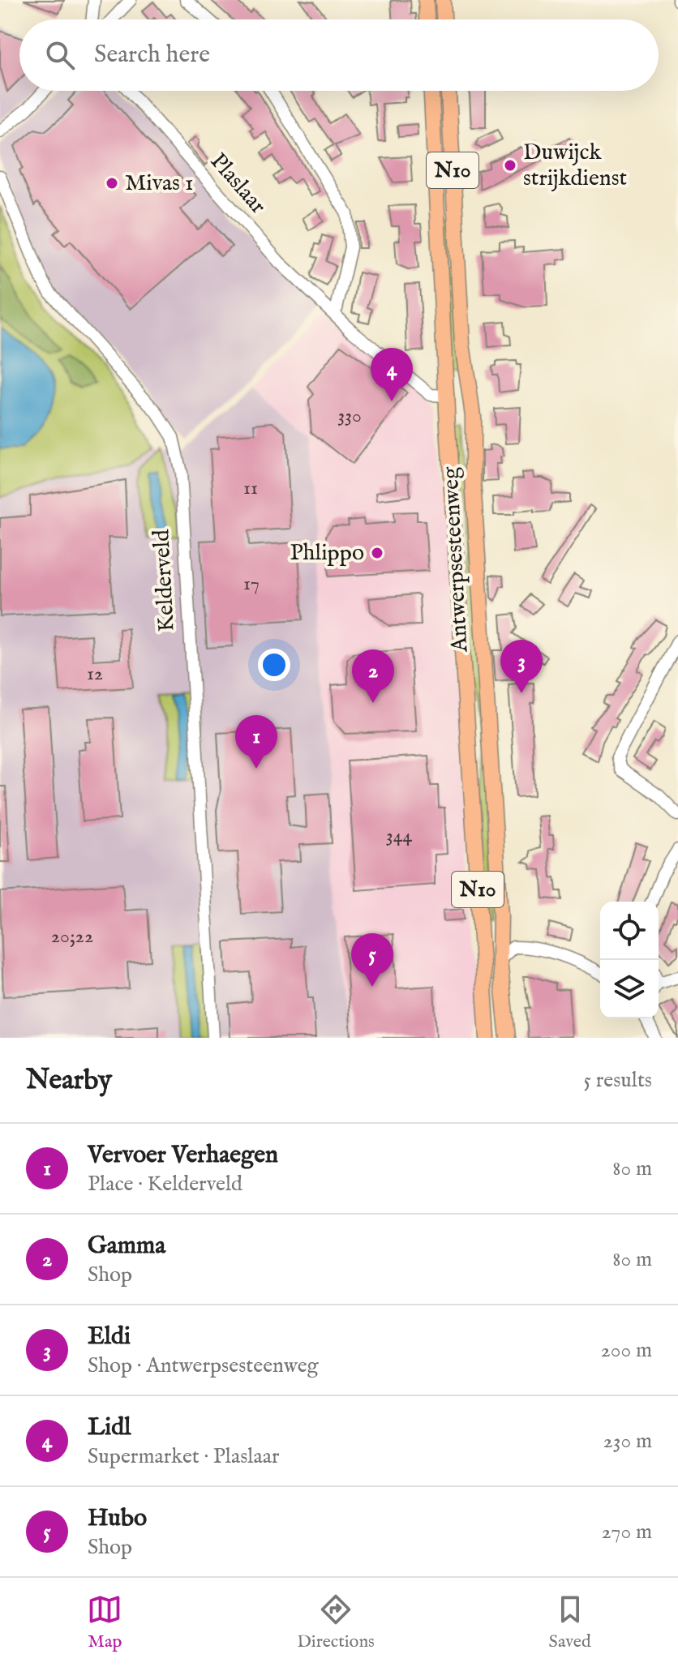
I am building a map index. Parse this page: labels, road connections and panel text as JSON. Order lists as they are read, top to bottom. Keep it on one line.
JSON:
{"streets":{"main road":["N10","Antwerpsesteenweg"],"street":["Plaslaar","Kelderveld"]},"crossings":[["Plaslaar","Antwerpsesteenweg"]],"places":["Duwijck strijkdienst","Mivas 1","Phlippo"],"house_numbers":["330","11","17","12","344","20;22"],"page":{"search":"Search here","pins":["4","3","2","1","5"],"heading":["Nearby","5 results"],"list":[{"mark":"1","name":"Vervoer Verhaegen","note":"Place · Kelderveld","value":"80 m"},{"mark":"2","name":"Gamma","note":"Shop","value":"80 m"},{"mark":"3","name":"Eldi","note":"Shop · Antwerpsesteenweg","value":"200 m"},{"mark":"4","name":"Lidl","note":"Supermarket · Plaslaar","value":"230 m"},{"mark":"5","name":"Hubo","note":"Shop","value":"270 m"}],"nav":["Map","Directions","Saved"]}}
